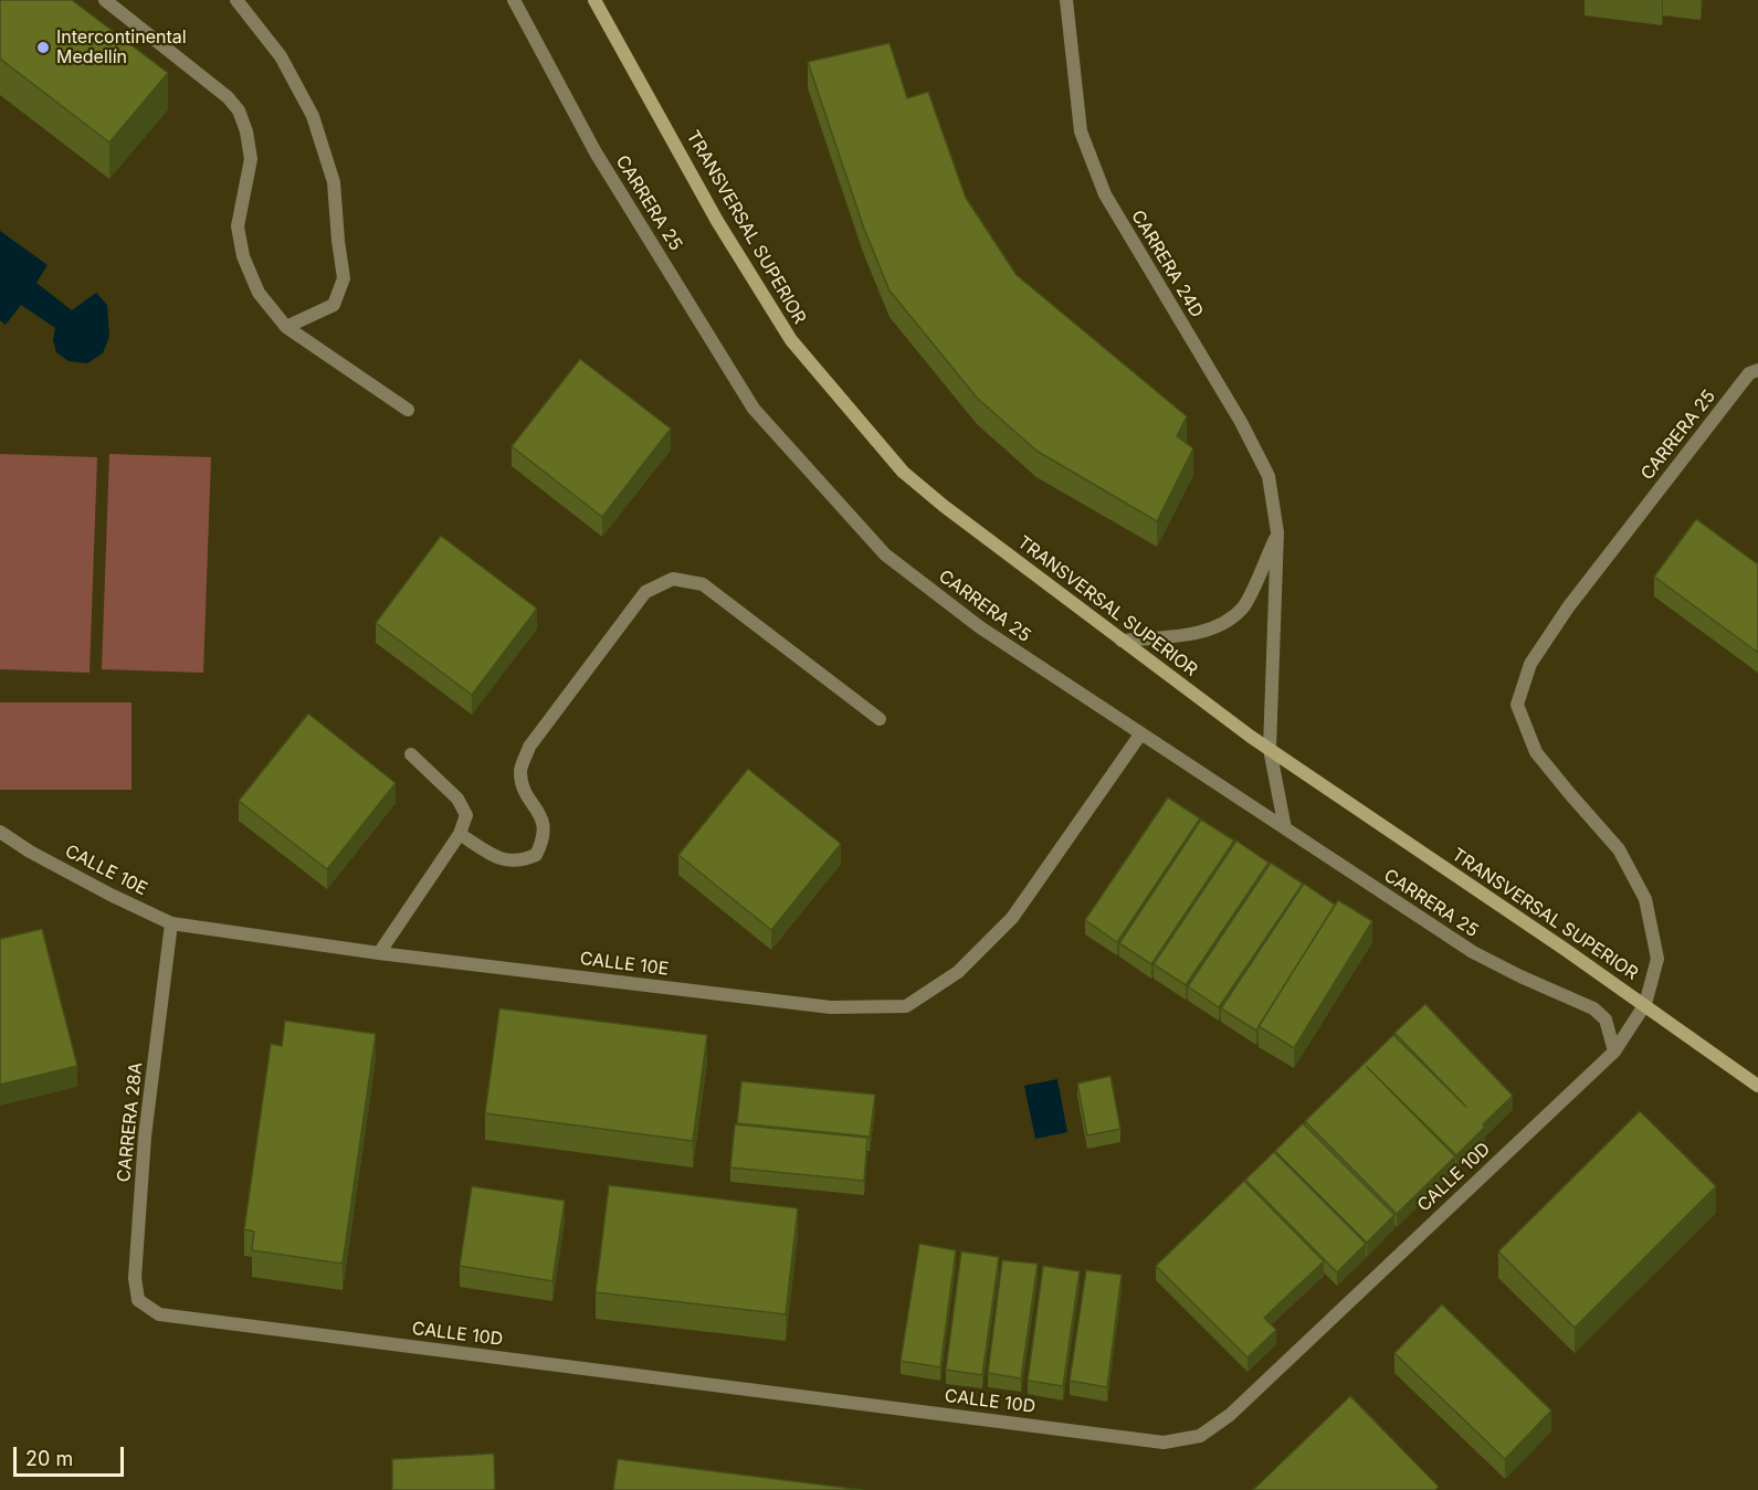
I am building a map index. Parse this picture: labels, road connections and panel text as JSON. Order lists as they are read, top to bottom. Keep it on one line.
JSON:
{"streets":{"main road":["TRANSVERSAL SUPERIOR"],"street":["CARRERA 25","CARRERA 24D","CALLE 10E","CARRERA 28A","CALLE 10D"]},"crossings":[["CARRERA 25","TRANSVERSAL SUPERIOR"],["CARRERA 25","CARRERA 24D"],["CARRERA 25","CALLE 10E"],["CARRERA 25","CALLE 10D"],["TRANSVERSAL SUPERIOR","CARRERA 24D"],["TRANSVERSAL SUPERIOR","CALLE 10D"],["CALLE 10E","CARRERA 28A"],["CARRERA 28A","CALLE 10D"]],"places":["Intercontinental Medellín"],"scale_bar":"20 m"}
